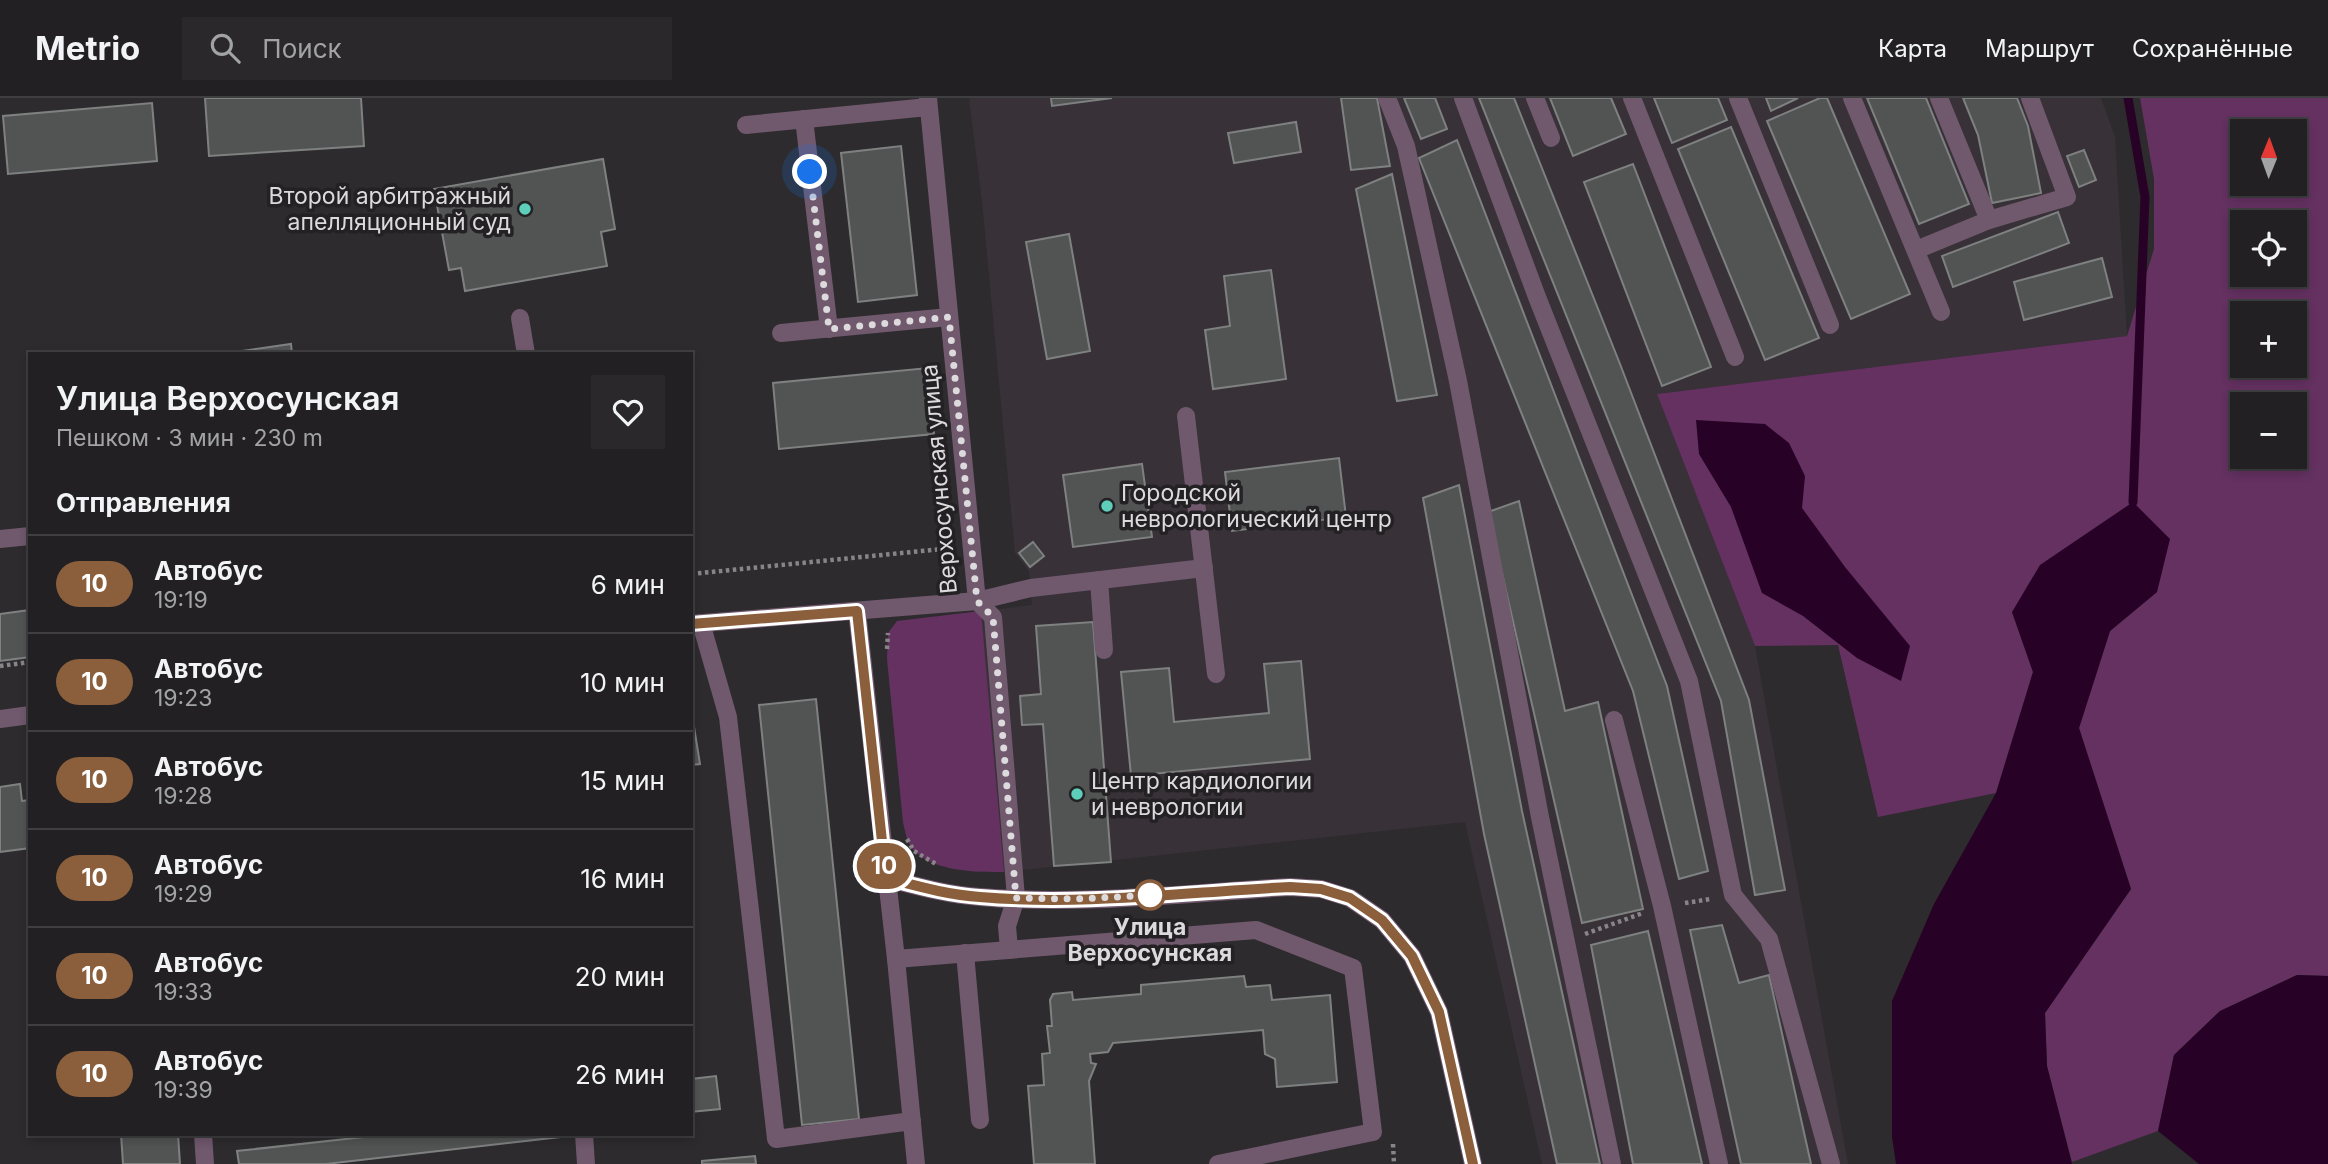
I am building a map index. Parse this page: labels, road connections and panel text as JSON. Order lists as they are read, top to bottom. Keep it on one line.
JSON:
{"streets":{"street":["Верхосунская улица"]},"places":["Второй арбитражный апелляционный суд","Городской неврологический центр","Центр кардиологии и неврологии","Улица Верхосунская"],"lines":["bus line 10"],"north":"top","page":{"header":"Metrio","search":"Поиск","nav":["Карта","Маршрут","Сохранённые"],"on_map":"10","map_buttons":["+","−"],"heading":[["Улица Верхосунская","Пешком · 3 мин · 230 m"],"Отправления"],"list":[{"mark":"10","name":"Автобус","note":"19:19","value":"6 мин"},{"mark":"10","name":"Автобус","note":"19:23","value":"10 мин"},{"mark":"10","name":"Автобус","note":"19:28","value":"15 мин"},{"mark":"10","name":"Автобус","note":"19:29","value":"16 мин"},{"mark":"10","name":"Автобус","note":"19:33","value":"20 мин"},{"mark":"10","name":"Автобус","note":"19:39","value":"26 мин"}]}}
